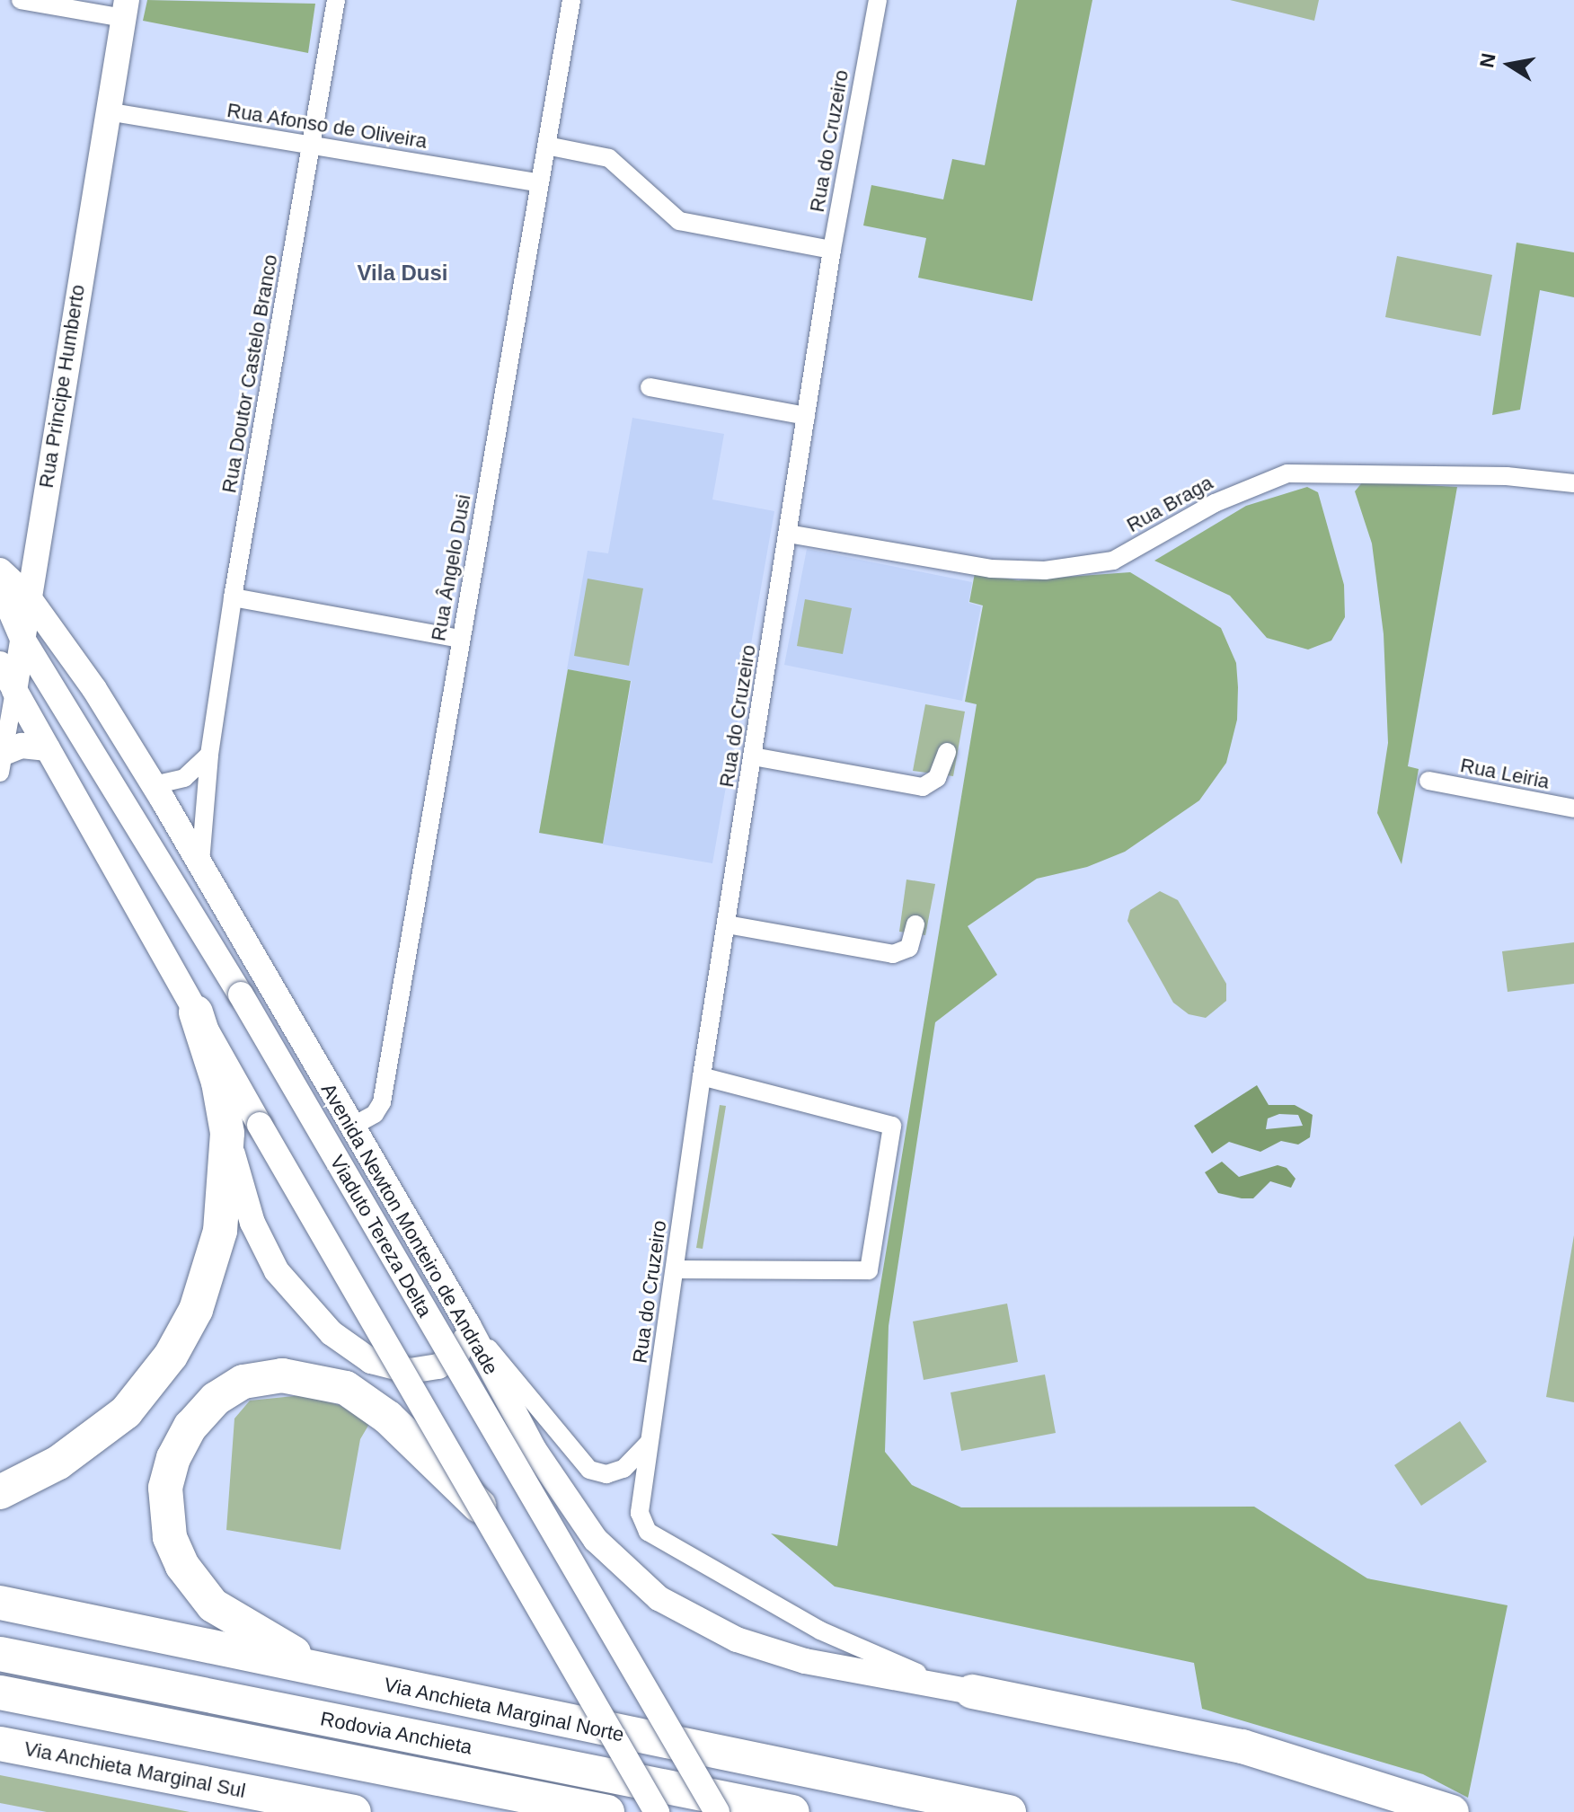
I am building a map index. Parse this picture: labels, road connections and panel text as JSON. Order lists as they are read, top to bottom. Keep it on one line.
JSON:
{"streets":{"highway":["Via Anchieta Marginal Norte","Rodovia Anchieta","Via Anchieta Marginal Sul"],"main road":["Rua Principe Humberto","Avenida Newton Monteiro de Andrade","Viaduto Tereza Delta"],"street":["Rua Afonso de Oliveira","Rua do Cruzeiro","Rua Doutor Castelo Branco","Rua Braga","Rua Ângelo Dusi","Rua Leiria"]},"crossings":[["Rua Afonso de Oliveira","Rua Doutor Castelo Branco"],["Rua Afonso de Oliveira","Rua Principe Humberto"],["Rua Afonso de Oliveira","Rua Ângelo Dusi"],["Rua do Cruzeiro","Rua Braga"],["Rua do Cruzeiro","Avenida Newton Monteiro de Andrade"],["Rua Doutor Castelo Branco","Avenida Newton Monteiro de Andrade"],["Rua Principe Humberto","Avenida Newton Monteiro de Andrade"],["Rua Principe Humberto","Viaduto Tereza Delta"],["Rua Ângelo Dusi","Avenida Newton Monteiro de Andrade"]],"districts":["Vila Dusi"],"north":"left"}
